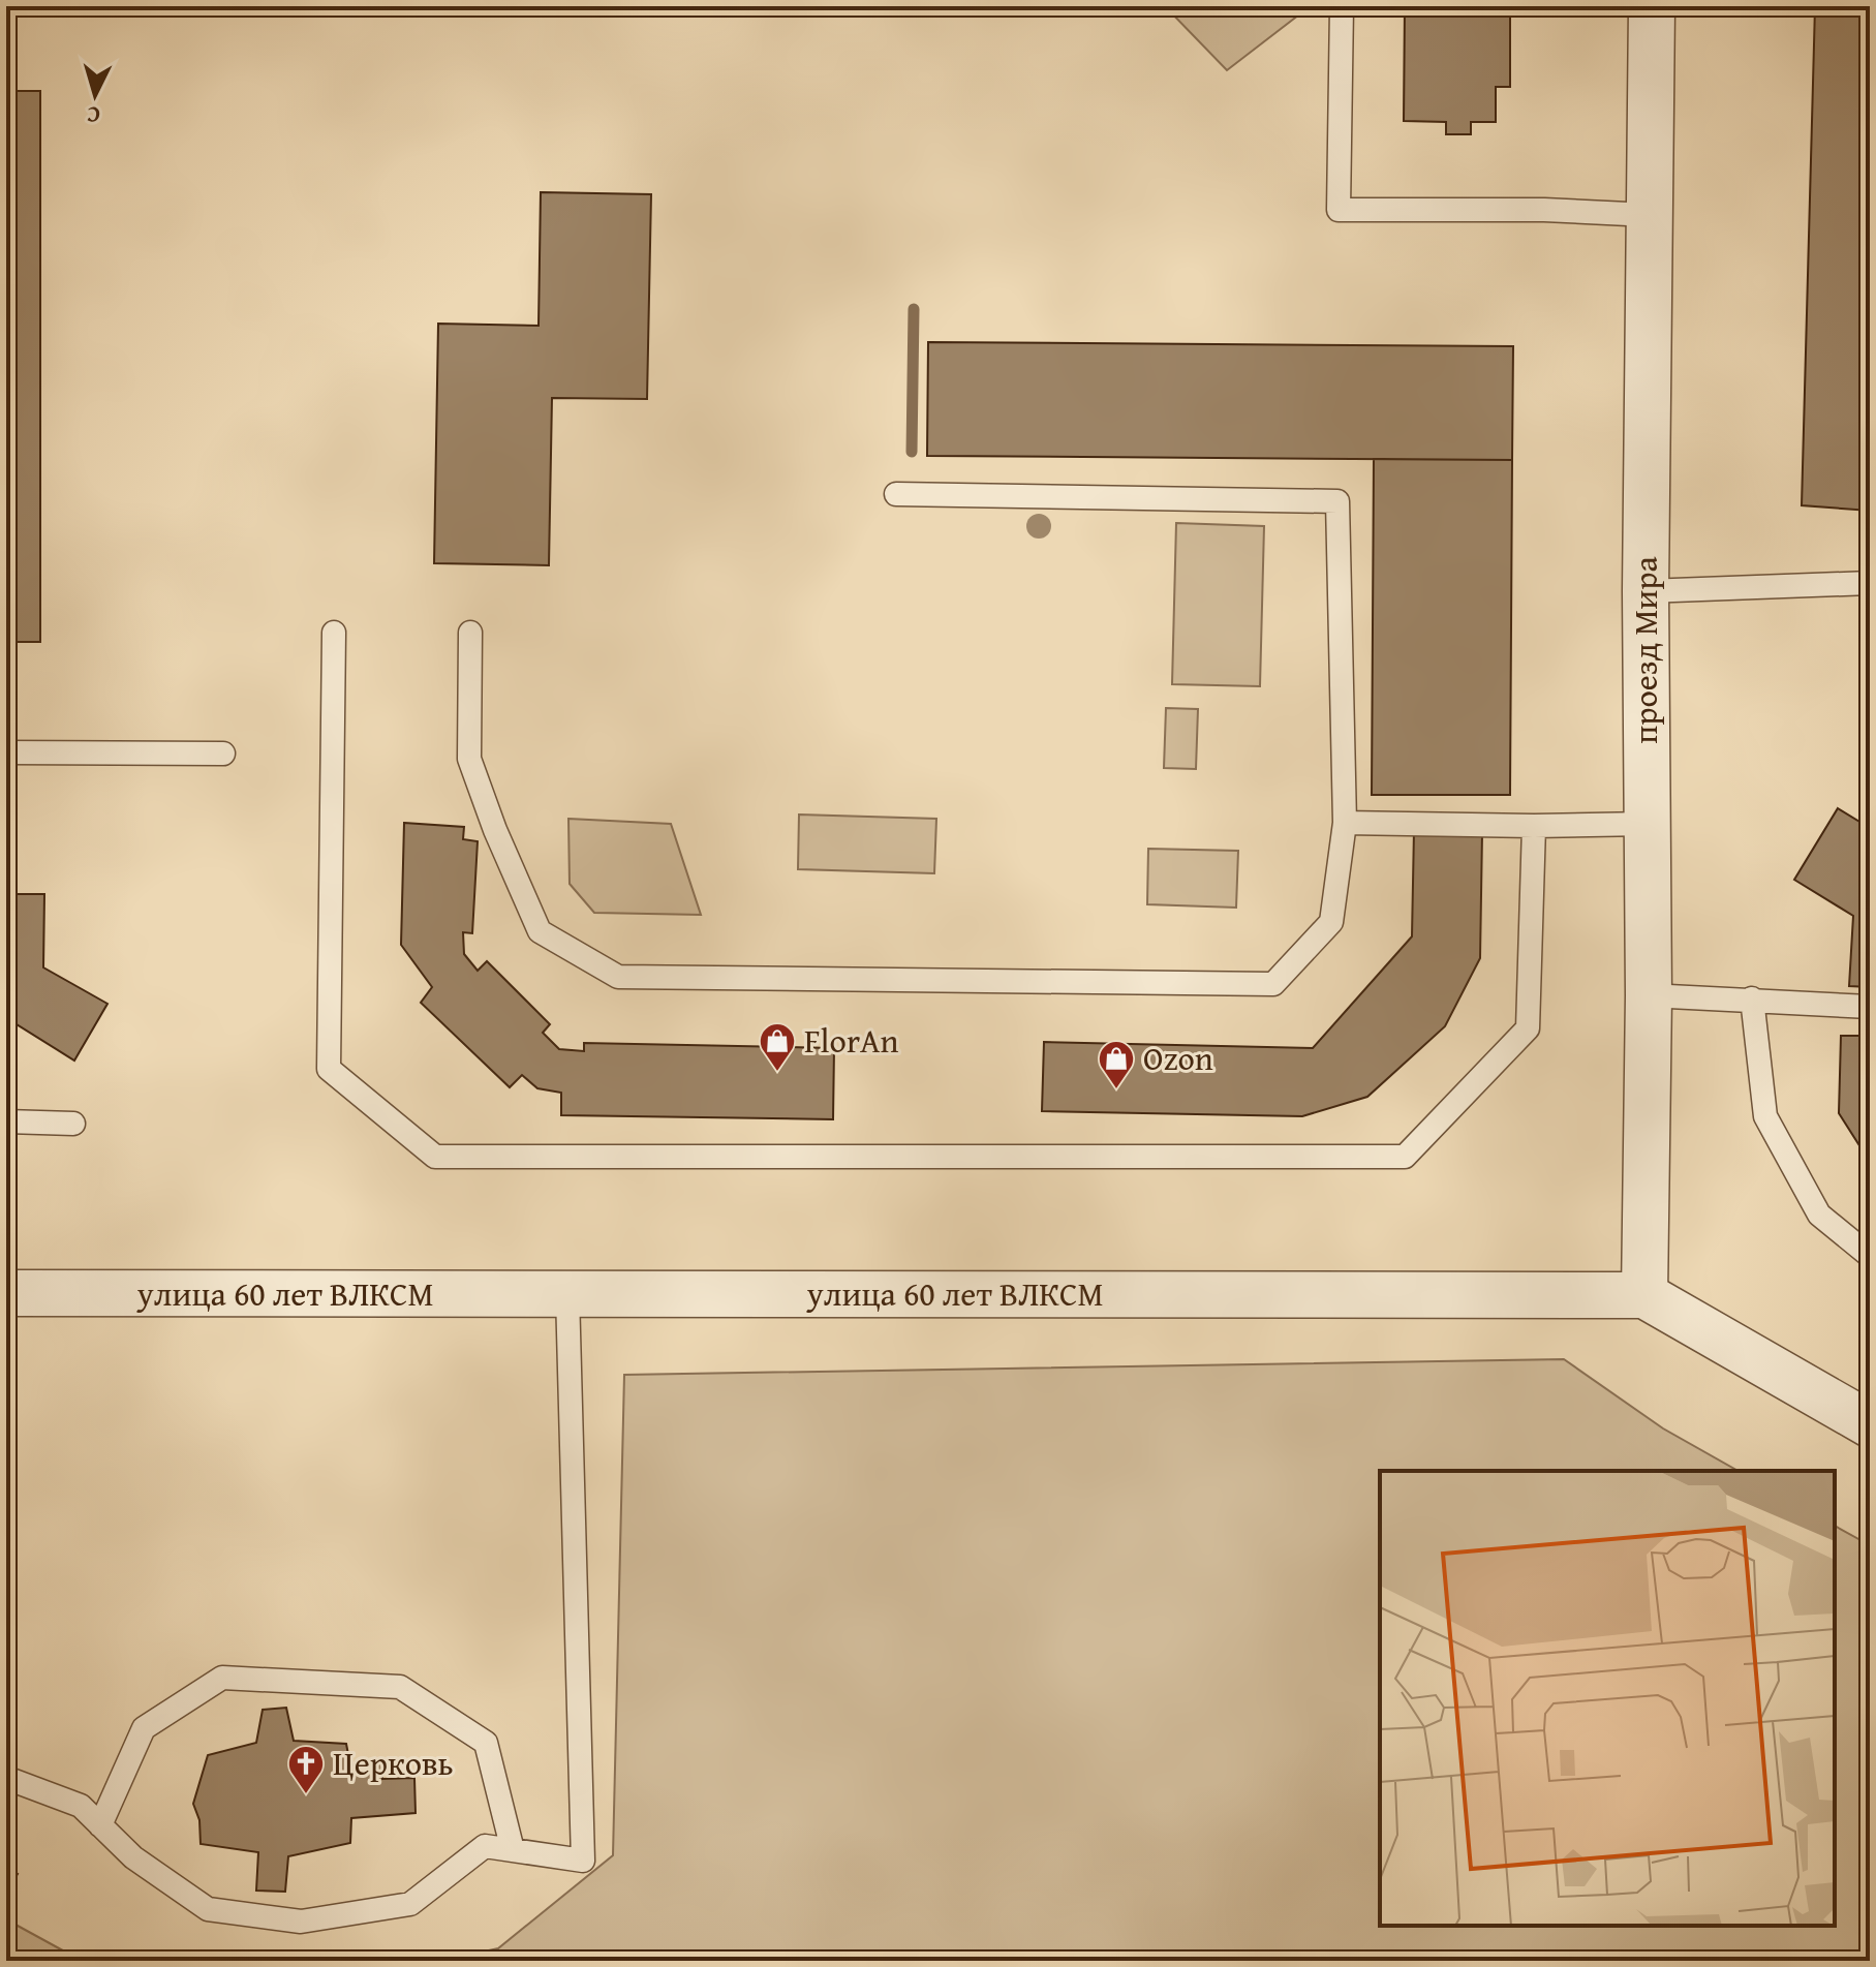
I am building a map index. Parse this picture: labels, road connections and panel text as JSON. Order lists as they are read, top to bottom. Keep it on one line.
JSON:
{"streets":{"street":["проезд Мира","улица 60 лет ВЛКСМ"]},"crossings":[["проезд Мира","улица 60 лет ВЛКСМ"]],"places":{"shop":["FlorAn","Ozon"],"church":["Церковь"]},"north":"bottom"}
